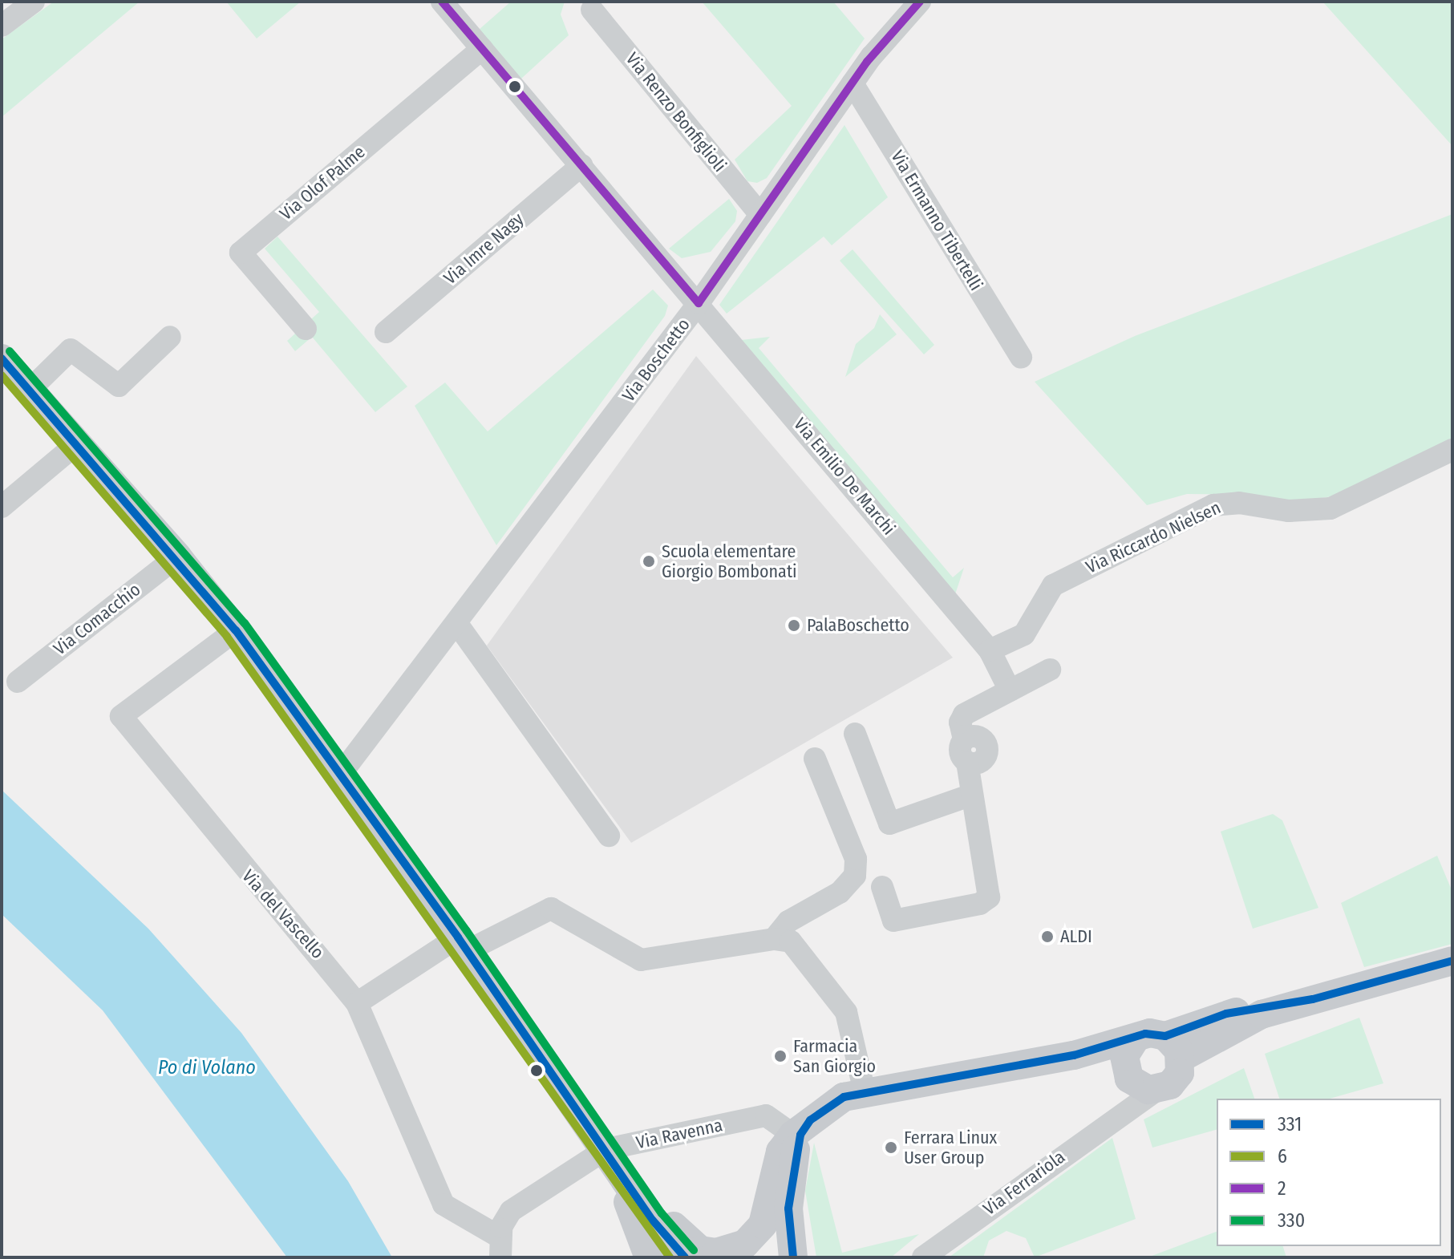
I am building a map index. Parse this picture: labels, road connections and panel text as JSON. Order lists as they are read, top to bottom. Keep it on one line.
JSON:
{"streets":{"main road":["Via Ravenna"],"street":["Via Renzo Bonfiglioli","Via Olof Palme","Via Ermanno Tibertelli","Via Imre Nagy","Via Boschetto","Via Emilio De Marchi","Via Riccardo Nielsen","Via Comacchio","Via del Vascello","Via Ferrariola"]},"crossings":[["Via Renzo Bonfiglioli","Via Boschetto"],["Via Olof Palme","Via Emilio De Marchi"],["Via Ermanno Tibertelli","Via Boschetto"],["Via Imre Nagy","Via Emilio De Marchi"],["Via Boschetto","Via Emilio De Marchi"],["Via Emilio De Marchi","Via Riccardo Nielsen"],["Via del Vascello","Via Ravenna"],["Via Ravenna","Via Ferrariola"]],"water":["Po di Volano"],"places":["Scuola elementare Giorgio Bombonati","PalaBoschetto","ALDI","Farmacia San Giorgio","Ferrara Linux User Group"],"lines":["transit line 2","transit line 330","transit line 331","transit line 6"],"legend":["331","6","2","330"]}
